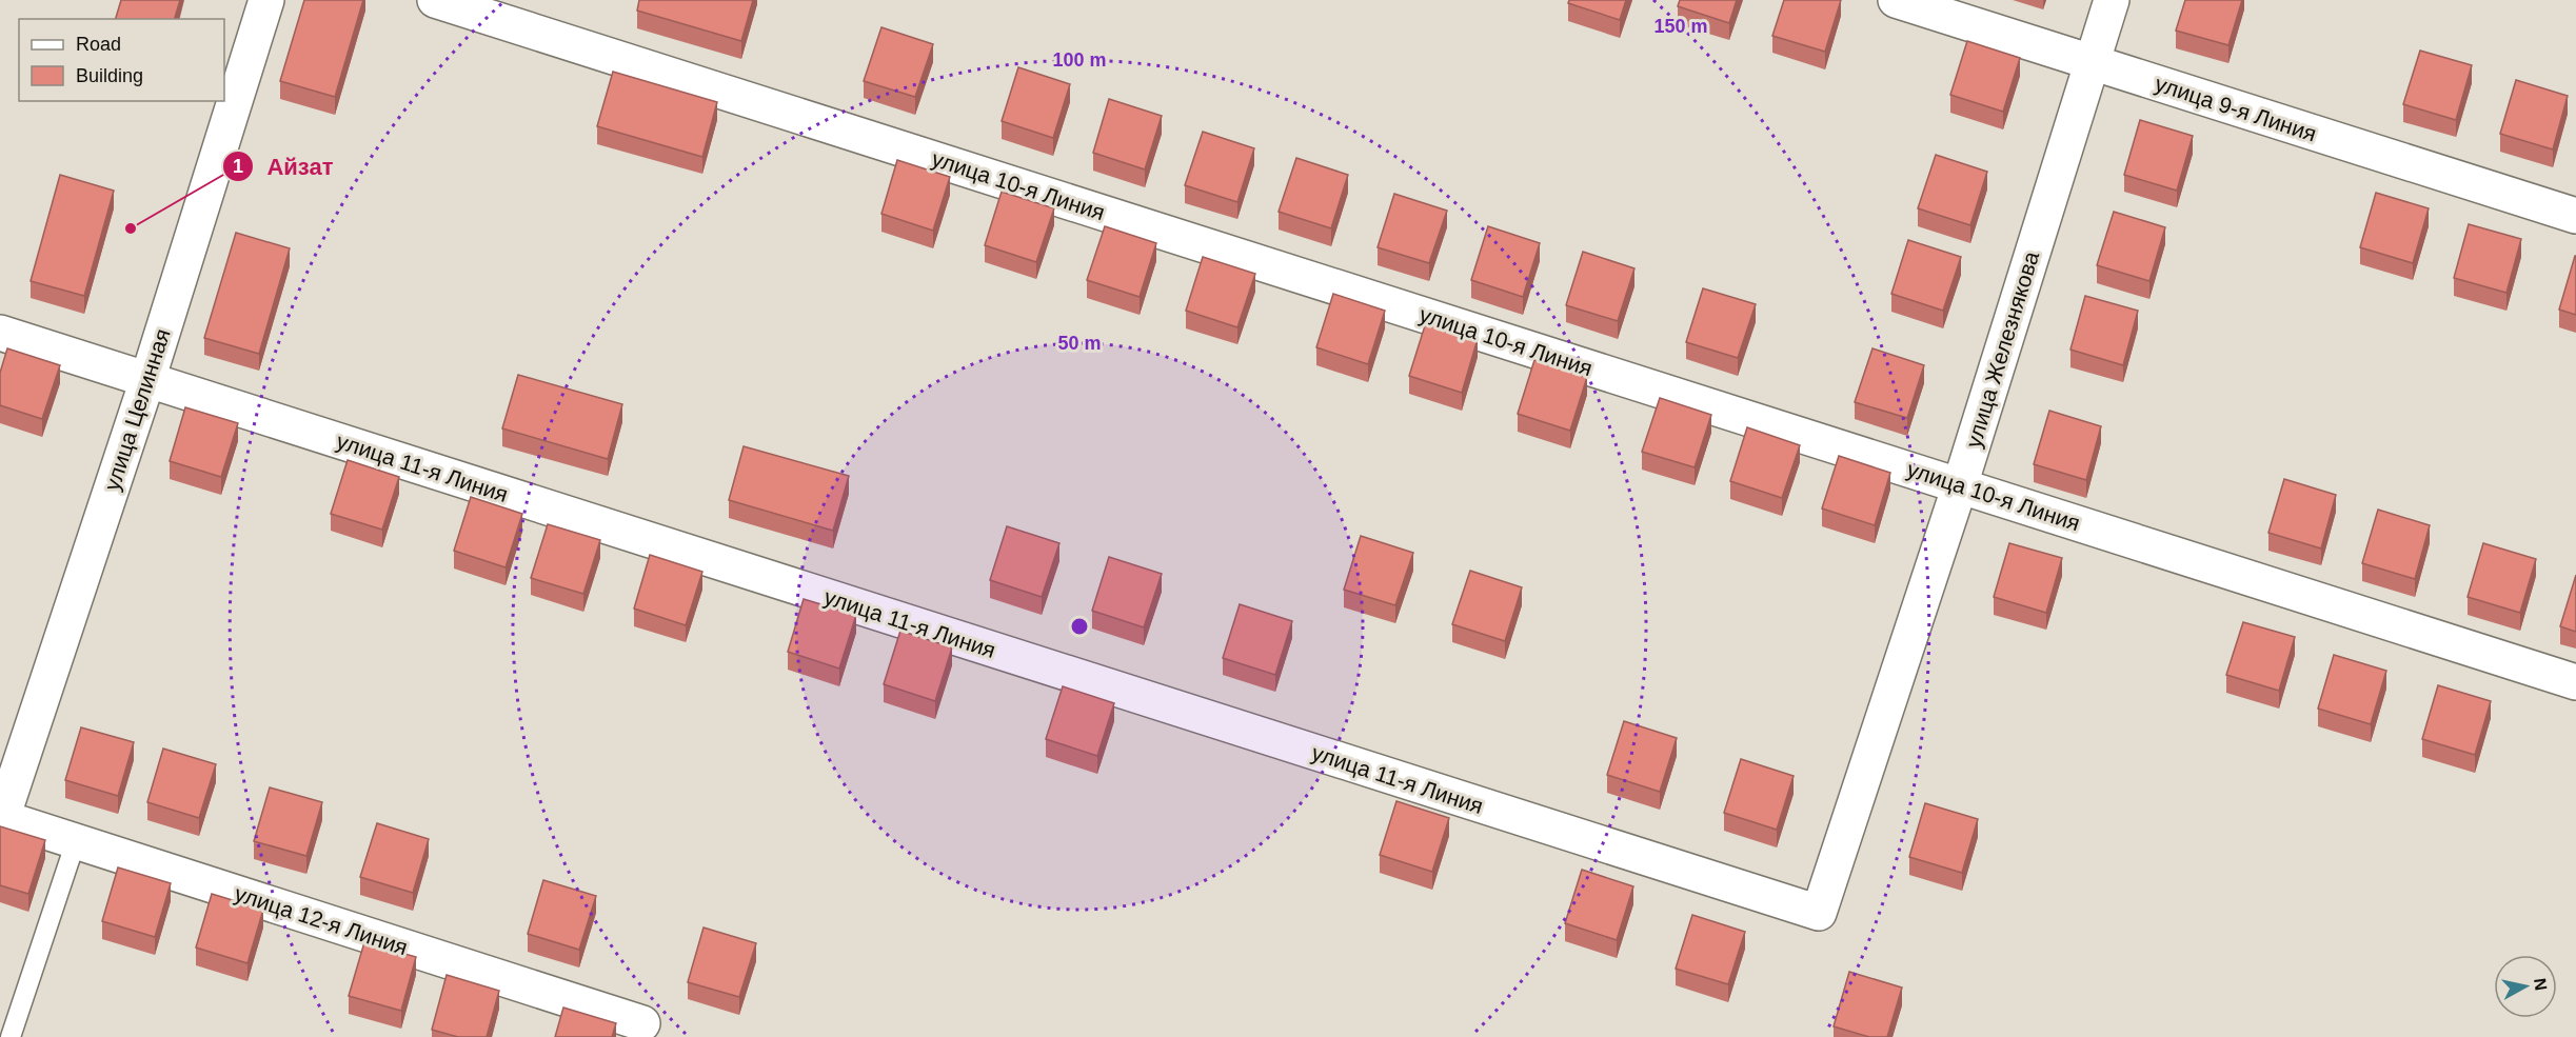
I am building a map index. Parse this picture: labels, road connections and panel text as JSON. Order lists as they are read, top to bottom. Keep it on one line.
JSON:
{"streets":{"street":["улица 9-я Линия","улица 10-я Линия","улица Железнякова","улица Целинная","улица 11-я Линия","улица 12-я Линия"]},"crossings":[["улица 9-я Линия","улица Железнякова"],["улица 10-я Линия","улица Железнякова"],["улица Железнякова","улица 11-я Линия"],["улица Целинная","улица 11-я Линия"],["улица Целинная","улица 12-я Линия"]],"places":["Айзат"],"legend":["Road","Building"],"north":"right","rings":["150 m","100 m","50 m"]}
